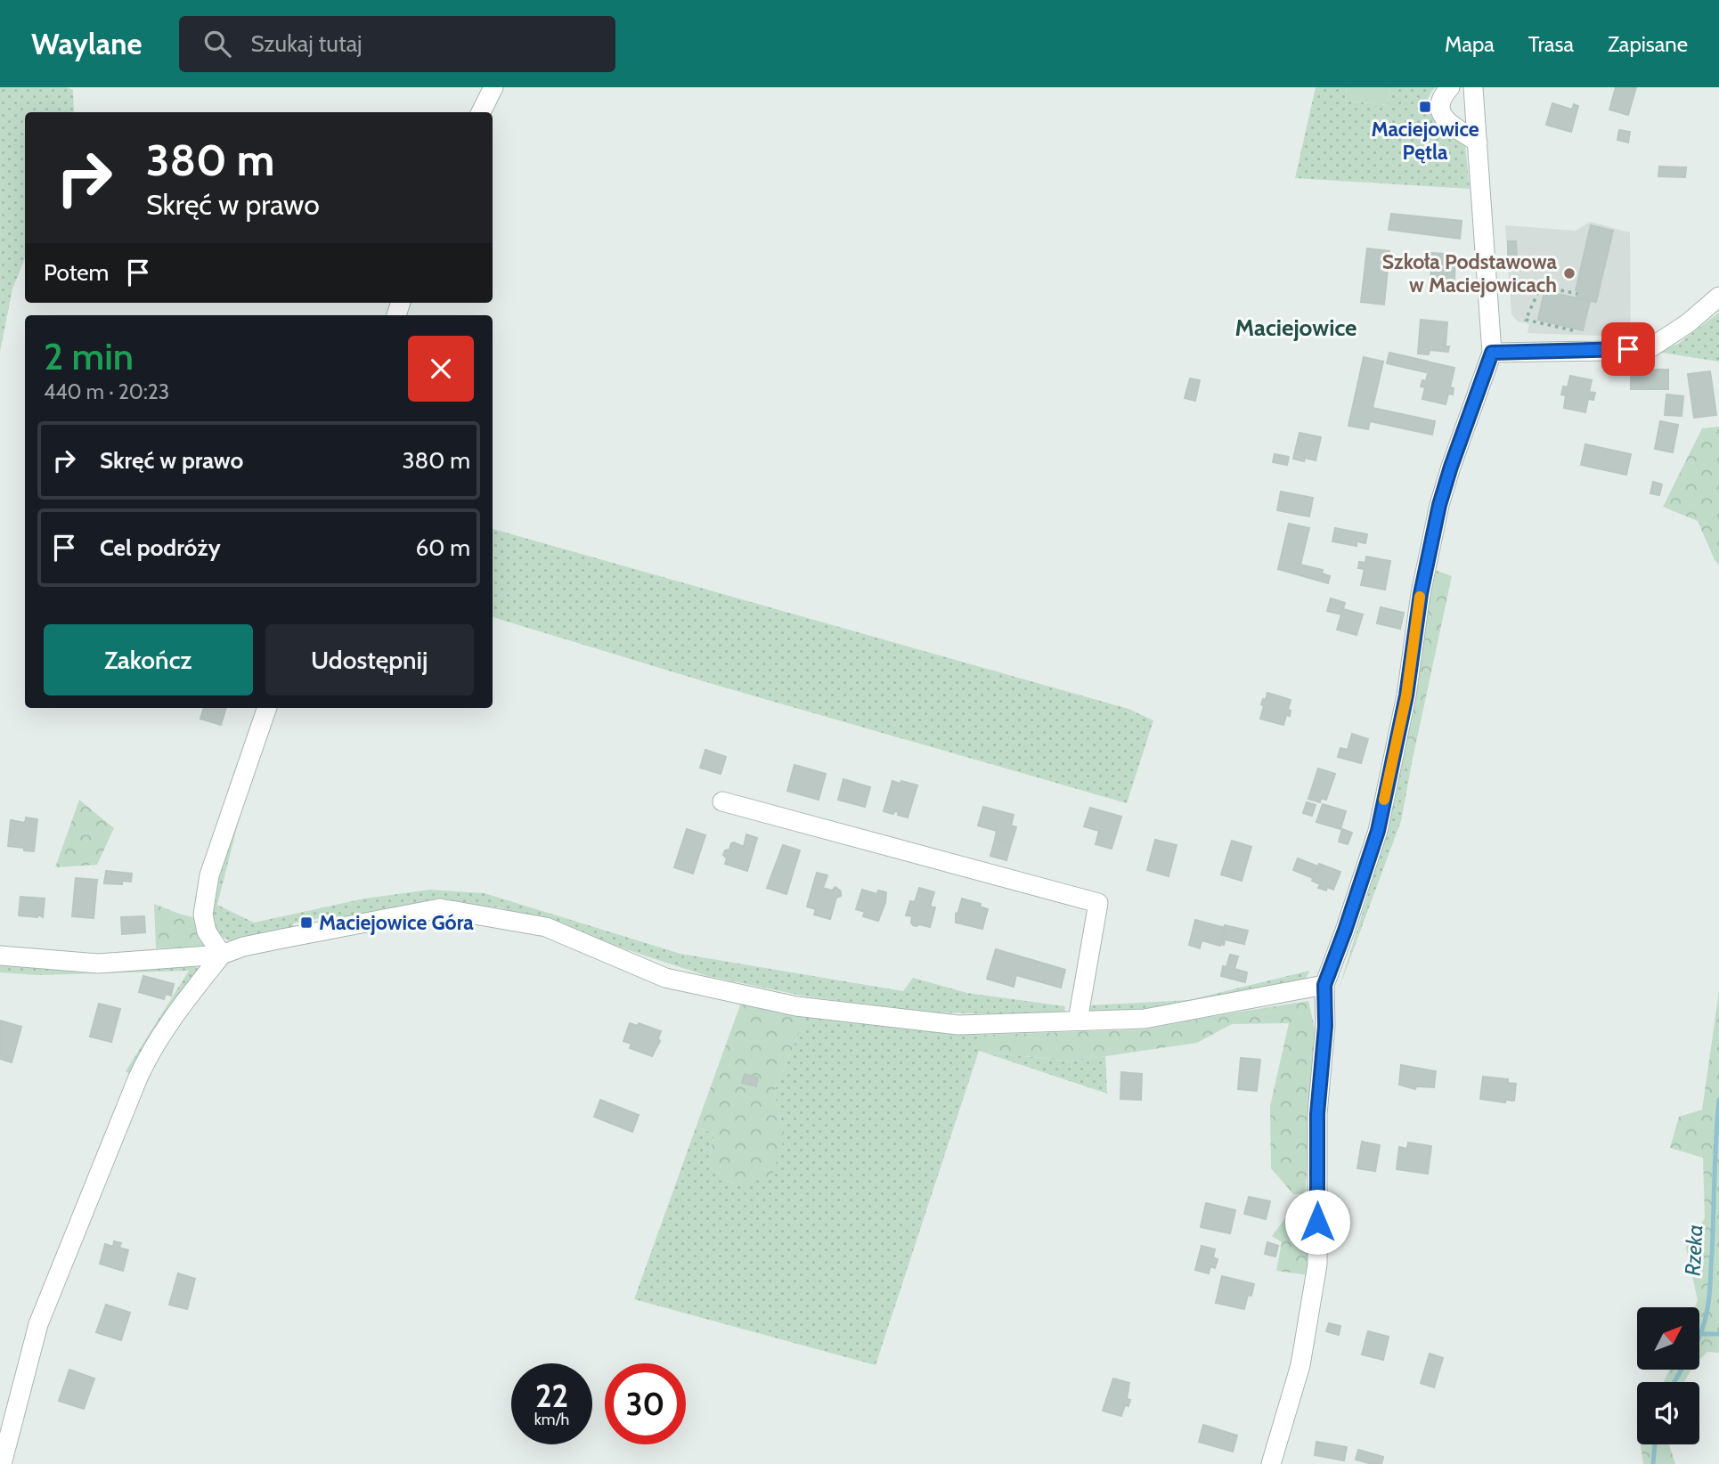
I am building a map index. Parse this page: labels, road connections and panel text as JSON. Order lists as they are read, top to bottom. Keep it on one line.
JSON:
{"districts":["Maciejowice"],"water":["Rzeka"],"places":{"transit":["Maciejowice Pętla","Maciejowice Góra"],"other":["Szkoła Podstawowa w Maciejowicach"]},"north":"top right","page":{"header":"Waylane","search":"Szukaj tutaj","nav":["Mapa","Trasa","Zapisane"],"turn":["380 m","Skręć w prawo"],"then":"Potem","heading":["2 min","440 m · 20:23"],"list":[{"name":"Skręć w prawo","value":"380 m"},{"name":"Cel podróży","value":"60 m"}],"buttons":["Zakończ","Udostępnij"],"speed":"22 km/h","limit":"30"}}
